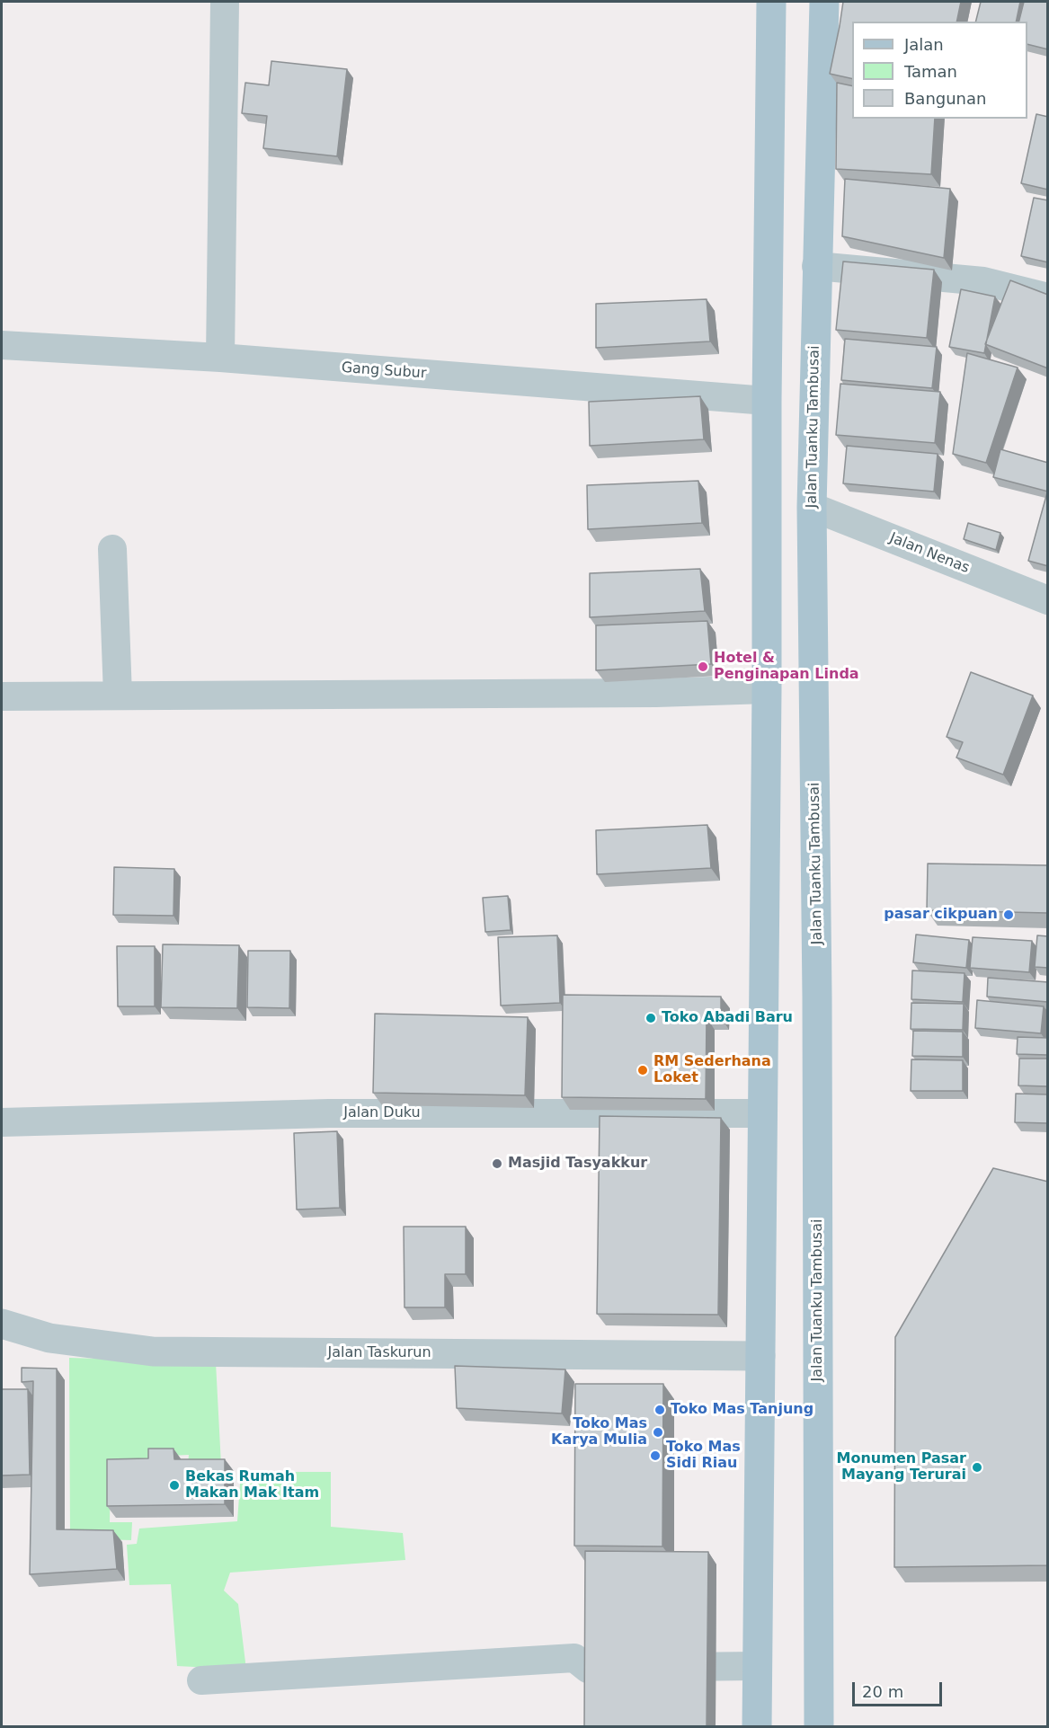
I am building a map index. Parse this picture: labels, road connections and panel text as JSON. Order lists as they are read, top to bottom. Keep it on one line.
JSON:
{"streets":{"main road":["Jalan Tuanku Tambusai"],"street":["Gang Subur","Jalan Nenas","Jalan Duku","Jalan Taskurun"]},"crossings":[["Jalan Tuanku Tambusai","Jalan Nenas"]],"places":["Hotel & Penginapan Linda","pasar cikpuan","Toko Abadi Baru","RM Sederhana Loket","Masjid Tasyakkur","Toko Mas Tanjung","Toko Mas Karya Mulia","Toko Mas Sidi Riau","Monumen Pasar Mayang Terurai","Bekas Rumah Makan Mak Itam"],"legend":["Jalan","Taman","Bangunan"],"scale_bar":"20 m"}
